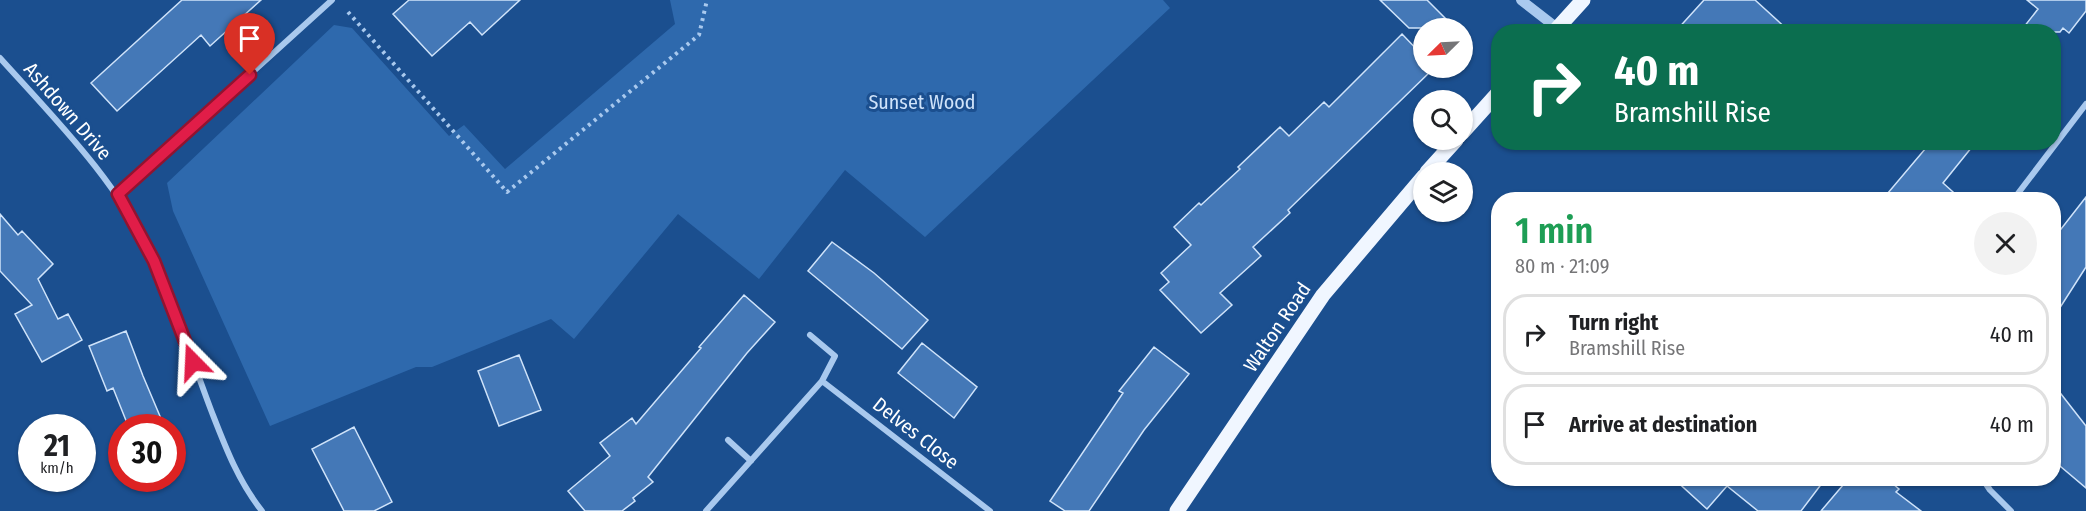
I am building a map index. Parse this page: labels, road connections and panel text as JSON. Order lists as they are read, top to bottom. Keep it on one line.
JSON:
{"streets":{"main road":["Walton Road"],"street":["Ashdown Drive","Delves Close"]},"parks":["Sunset Wood"],"north":"bottom left","page":{"turn":["40 m","Bramshill Rise"],"heading":["1 min","80 m · 21:09"],"list":[{"name":"Turn right","note":"Bramshill Rise","value":"40 m"},{"name":"Arrive at destination","value":"40 m"}],"speed":"21 km/h","limit":"30"}}
